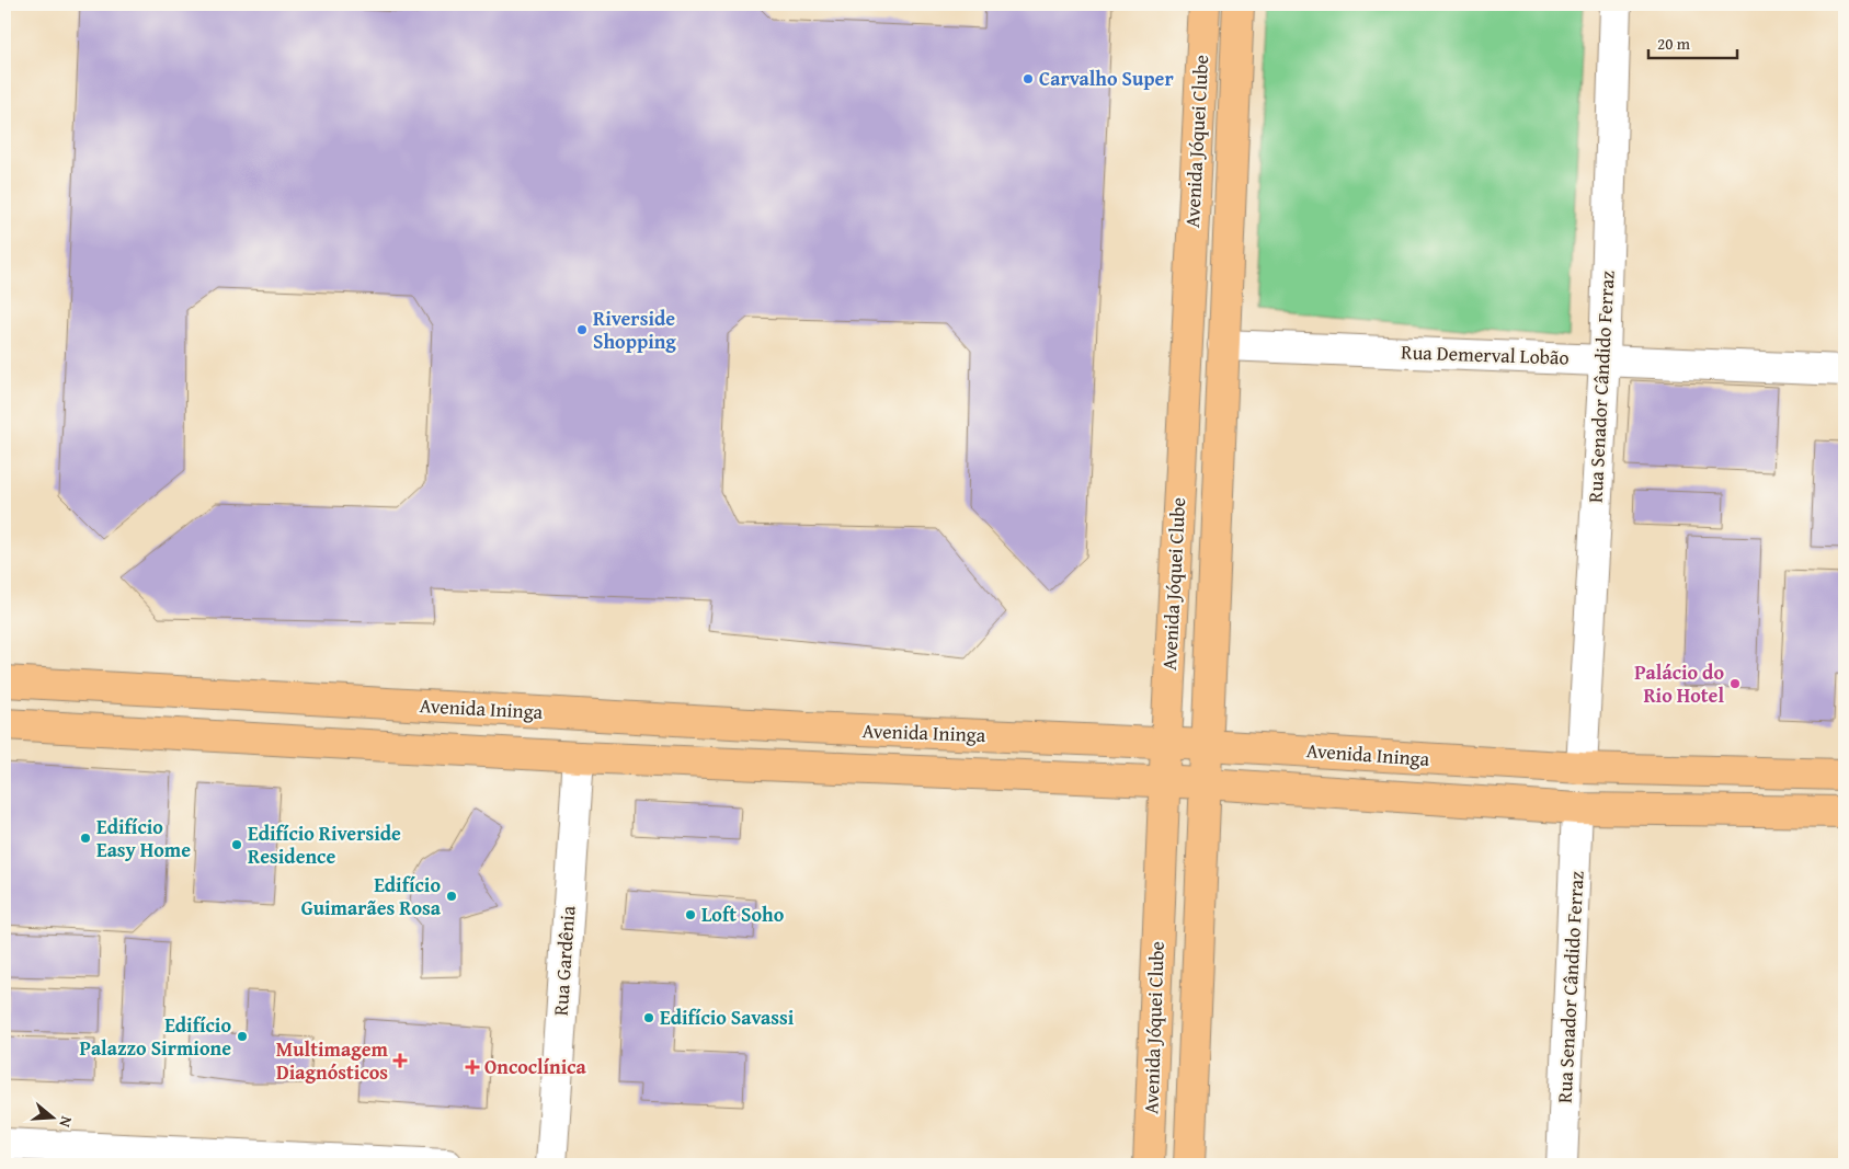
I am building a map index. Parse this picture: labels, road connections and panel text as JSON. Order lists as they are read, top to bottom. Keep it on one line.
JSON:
{"streets":{"main road":["Avenida Jóquei Clube","Avenida Ininga"],"street":["Rua Demerval Lobão","Rua Senador Cândido Ferraz","Rua Gardênia"]},"crossings":[["Avenida Jóquei Clube","Rua Demerval Lobão"],["Avenida Jóquei Clube","Avenida Ininga"],["Rua Demerval Lobão","Rua Senador Cândido Ferraz"],["Rua Senador Cândido Ferraz","Avenida Ininga"],["Avenida Ininga","Rua Gardênia"]],"places":{"other":["Carvalho Super","Riverside Shopping","Palácio do Rio Hotel","Edifício Easy Home","Edifício Riverside Residence","Edifício Guimarães Rosa","Loft Soho","Edifício Savassi","Edifício Palazzo Sirmione"],"health":["Multimagem Diagnósticos","Oncoclínica"]},"scale_bar":"20 m","north":"right"}
